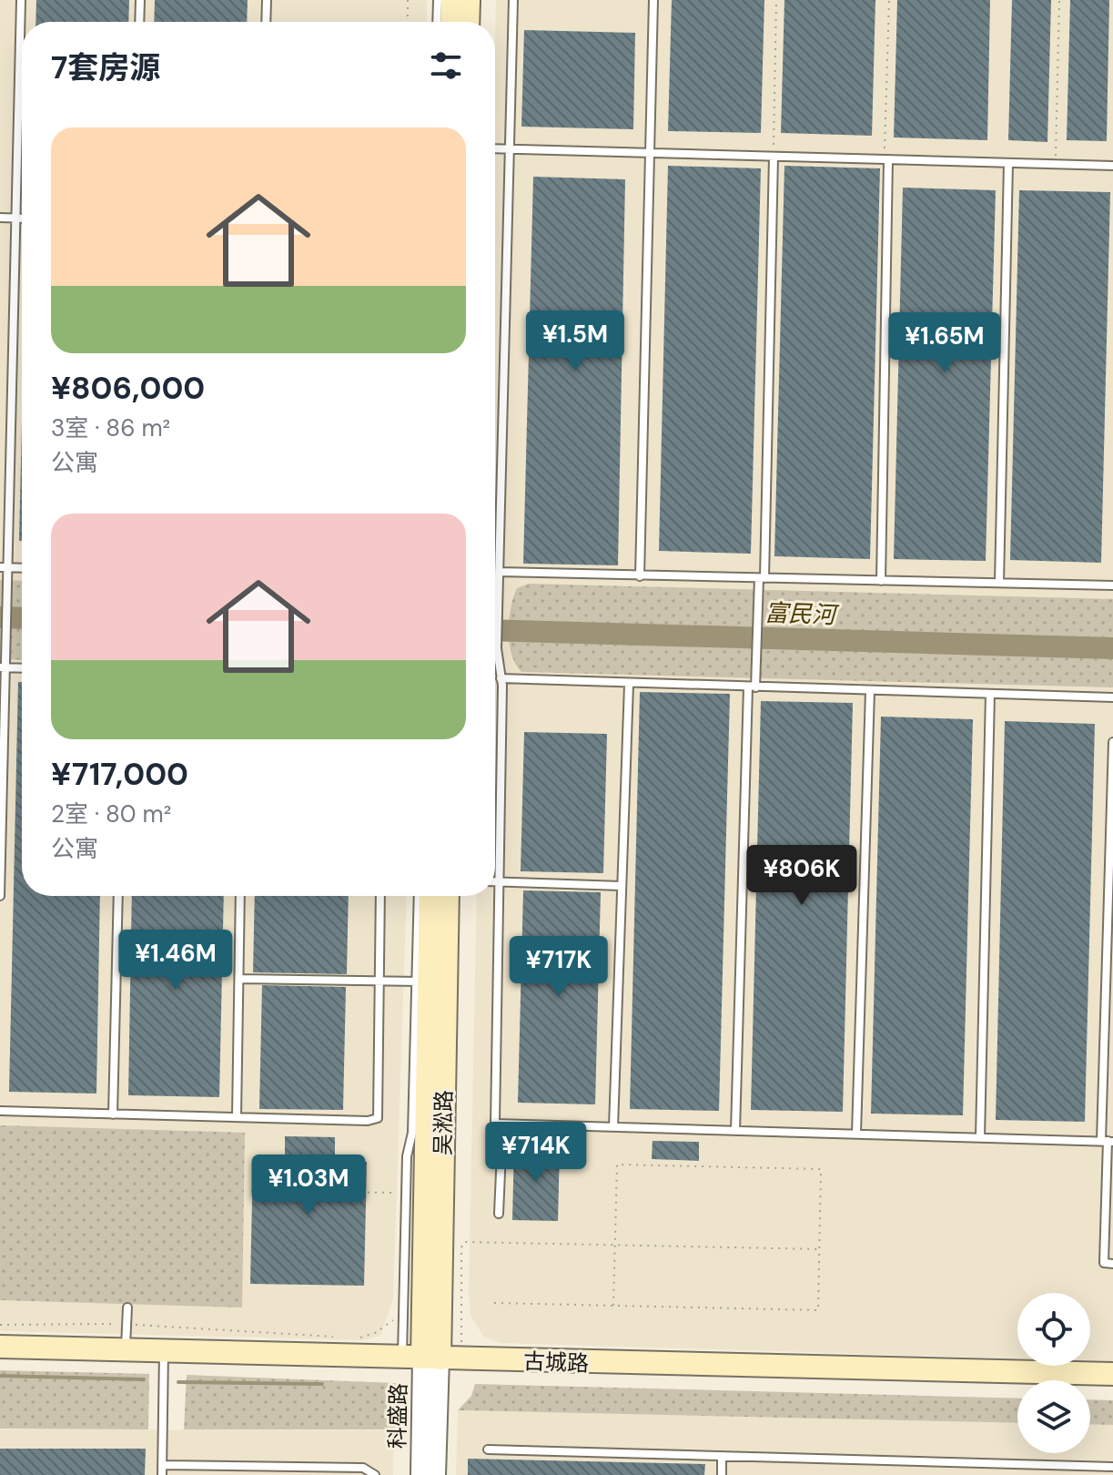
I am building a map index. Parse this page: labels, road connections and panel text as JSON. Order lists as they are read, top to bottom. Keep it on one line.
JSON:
{"streets":{"main road":["吴淞路","古城路"],"street":["科盛路"]},"crossings":[["吴淞路","古城路"],["吴淞路","科盛路"],["古城路","科盛路"]],"water":["富民河"],"page":{"heading":"7套房源","list":[{"name":"¥806,000","note":"3室 · 86 m² · 公寓"},{"name":"¥717,000","note":"2室 · 80 m² · 公寓"}],"price":["¥1.5M","¥1.65M","¥806K","¥1.46M","¥717K","¥714K","¥1.03M"]}}
